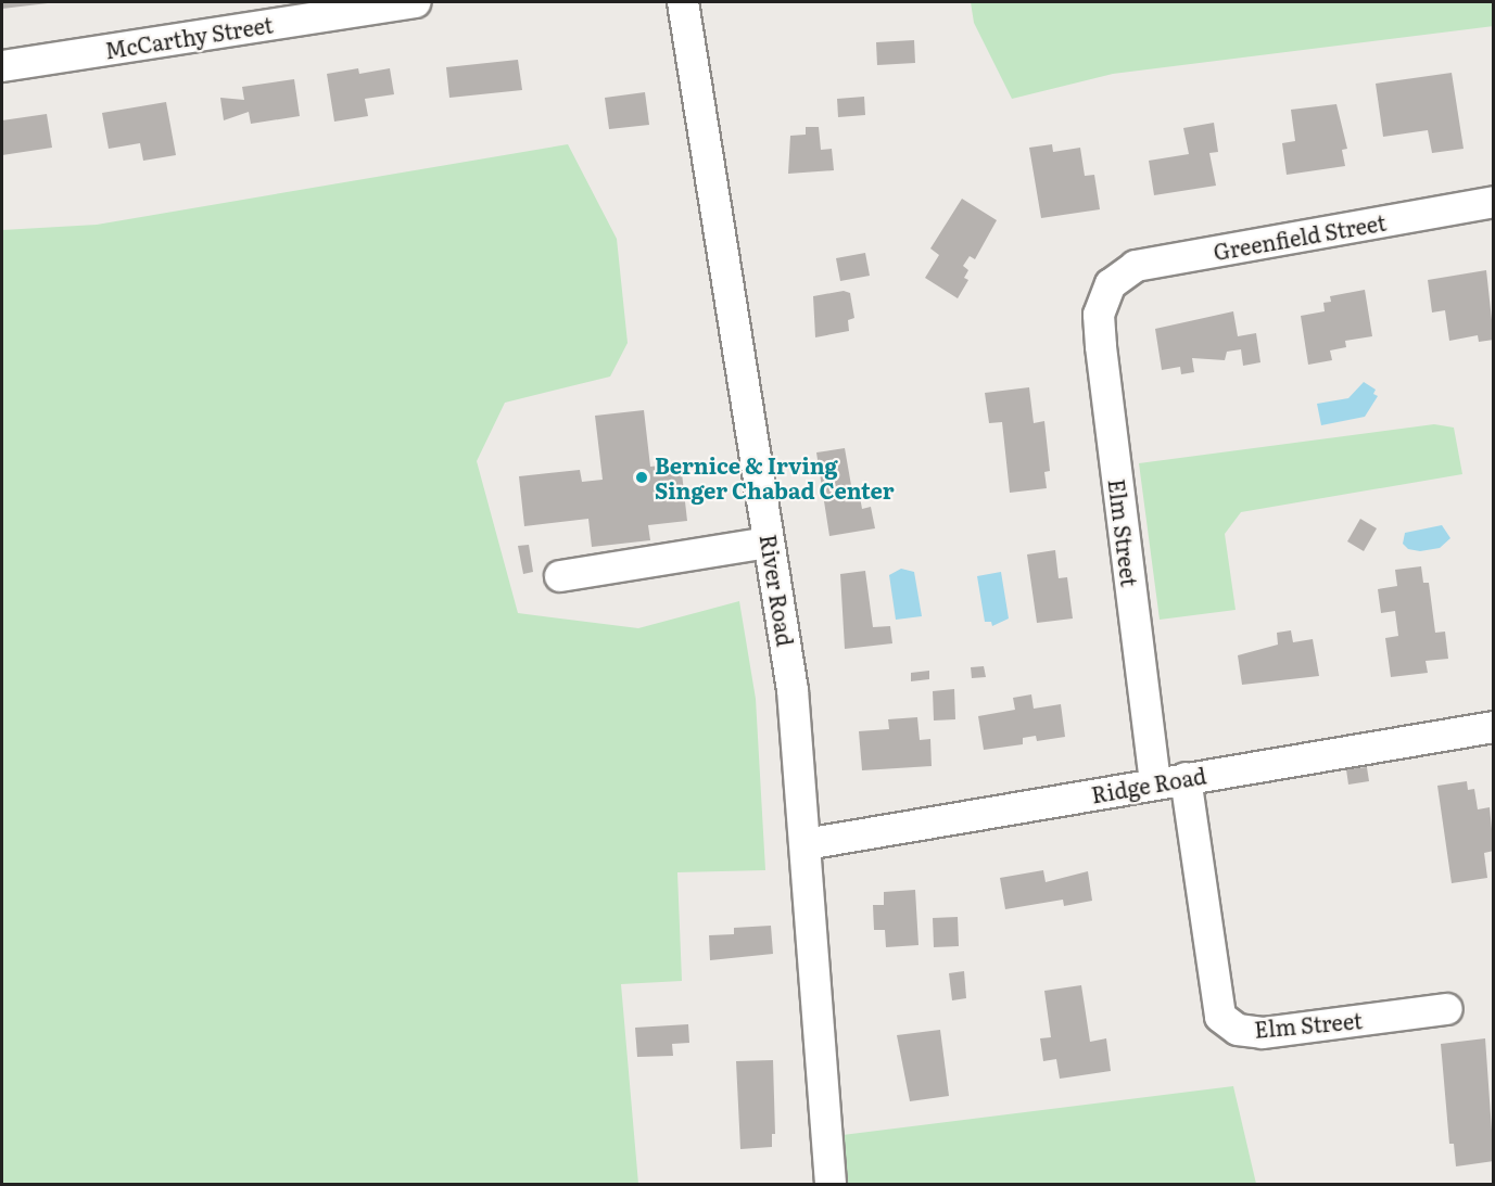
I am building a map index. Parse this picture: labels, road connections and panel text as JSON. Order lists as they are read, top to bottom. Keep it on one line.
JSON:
{"streets":{"street":["McCarthy Street","Greenfield Street","Elm Street","River Road","Ridge Road"]},"crossings":[["Greenfield Street","Elm Street"],["Elm Street","Ridge Road"],["River Road","Ridge Road"]],"places":["Bernice & Irving Singer Chabad Center"]}
